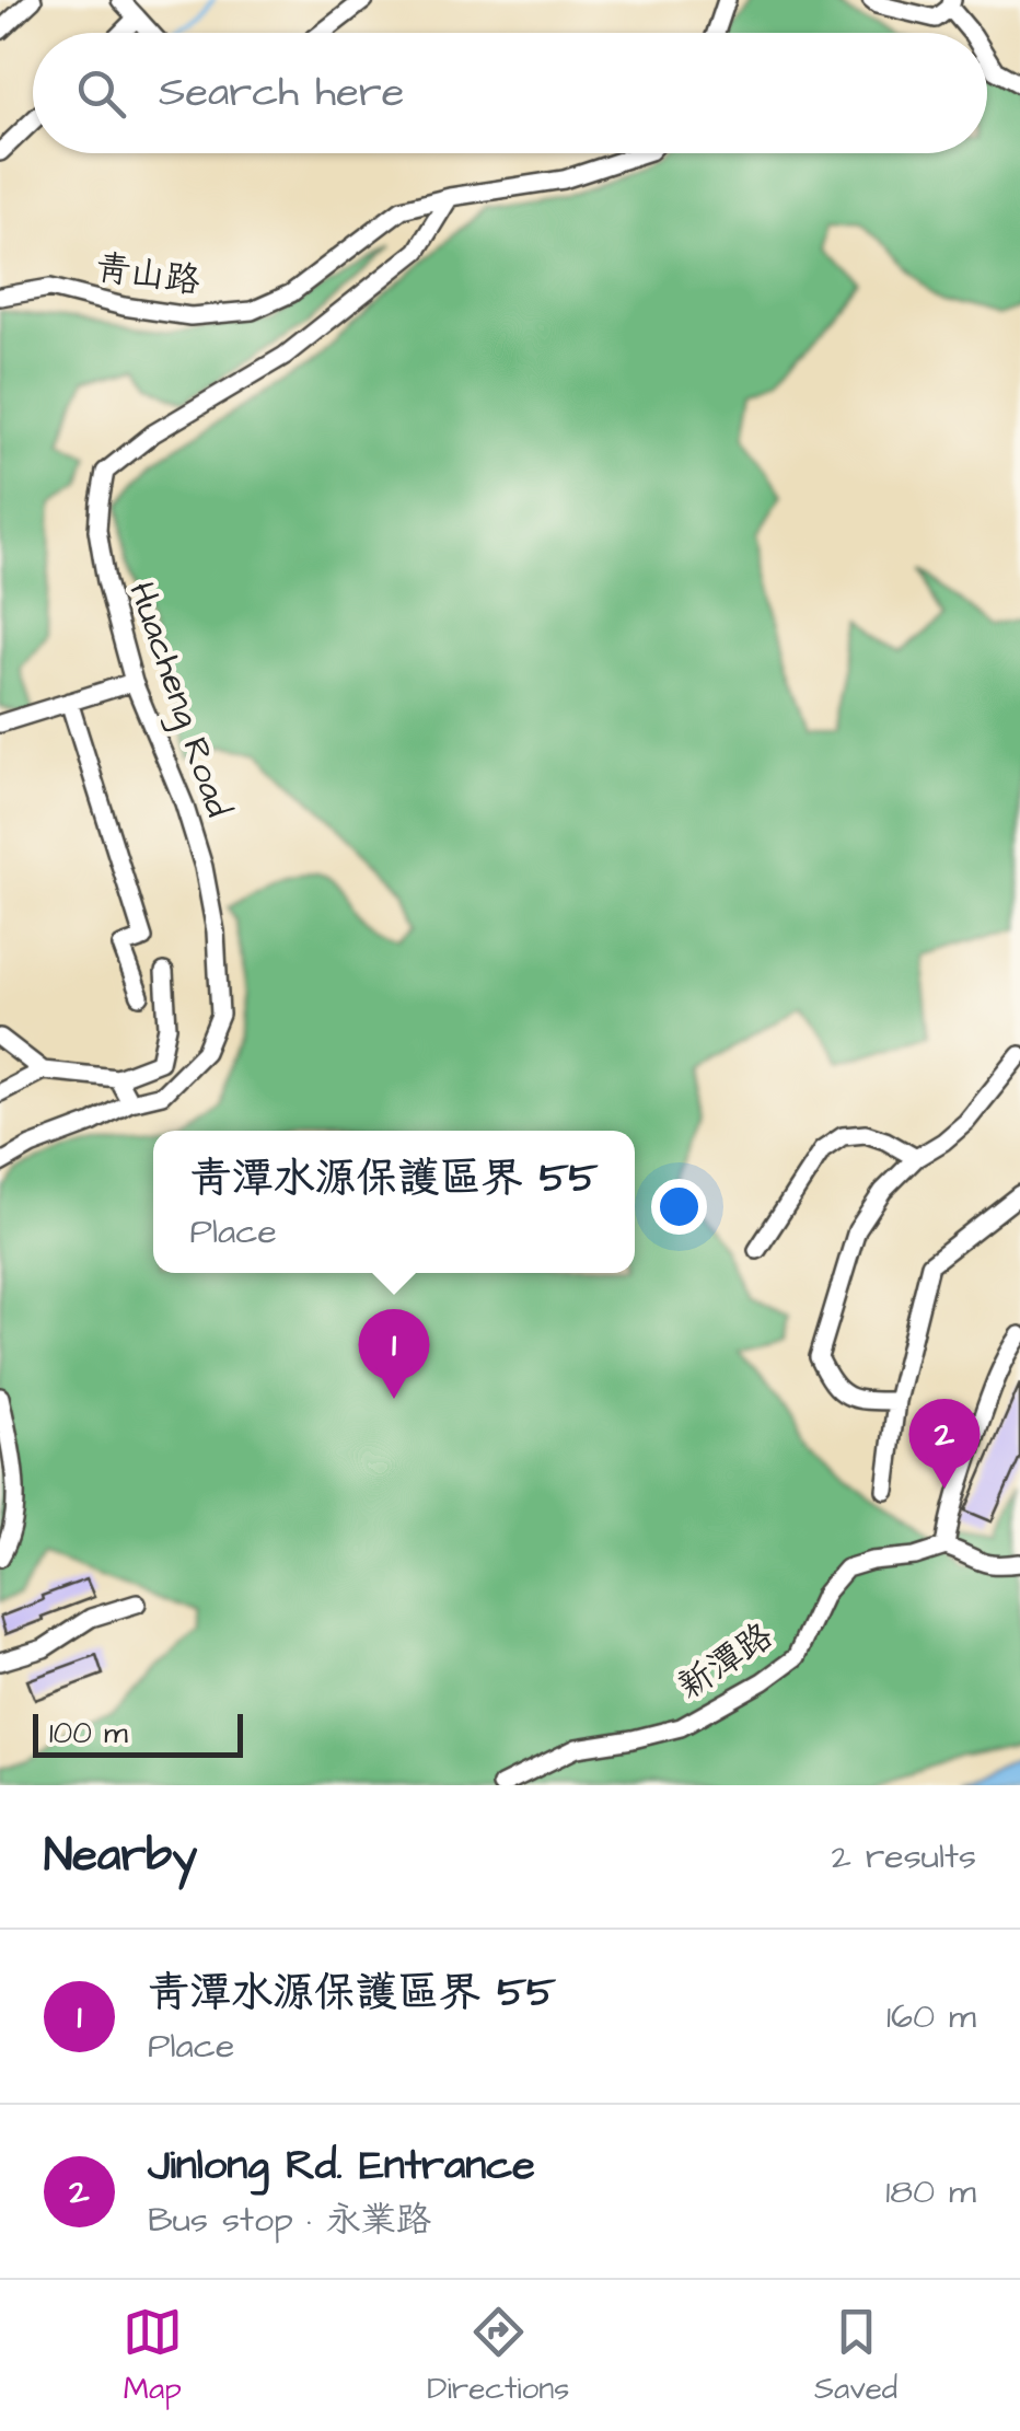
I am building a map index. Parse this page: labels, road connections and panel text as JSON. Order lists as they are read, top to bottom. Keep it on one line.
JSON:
{"streets":{"street":["青山路","Huacheng Road","新潭路"]},"crossings":[["青山路","Huacheng Road"]],"scale_bar":"100 m","page":{"search":"Search here","popup":["青潭水源保護區界 55","Place"],"pins":["1","2"],"scale":"100 m","heading":["Nearby","2 results"],"list":[{"mark":"1","name":"青潭水源保護區界 55","note":"Place","value":"160 m"},{"mark":"2","name":"Jinlong Rd. Entrance","note":"Bus stop · 永業路","value":"180 m"}],"nav":["Map","Directions","Saved"]}}
